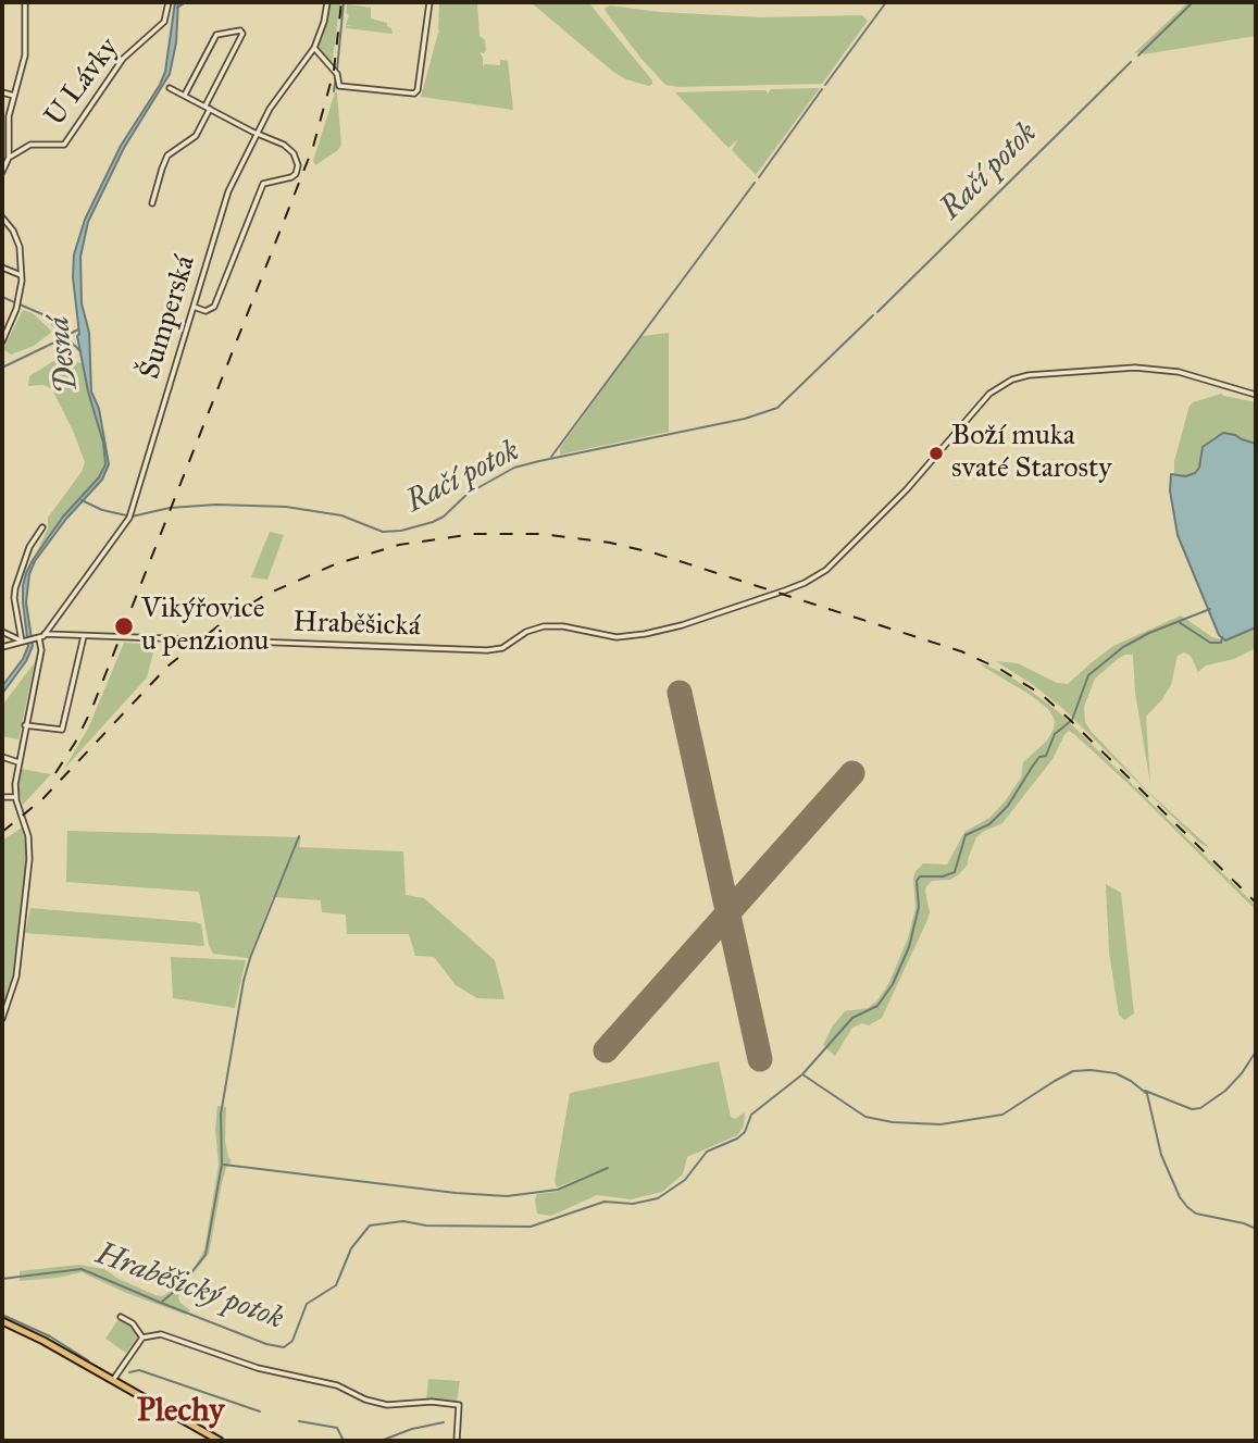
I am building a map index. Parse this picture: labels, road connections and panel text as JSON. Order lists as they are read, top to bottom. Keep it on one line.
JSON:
{"streets":{"street":["U Lávky","Šumperská","Hraběšická"]},"crossings":[["Šumperská","Hraběšická"]],"districts":["Plechy"],"water":["Račí potok","Desná","Hraběšický potok"],"places":["Boží muka svaté Starosty","Vikýřovice u penzionu"]}
